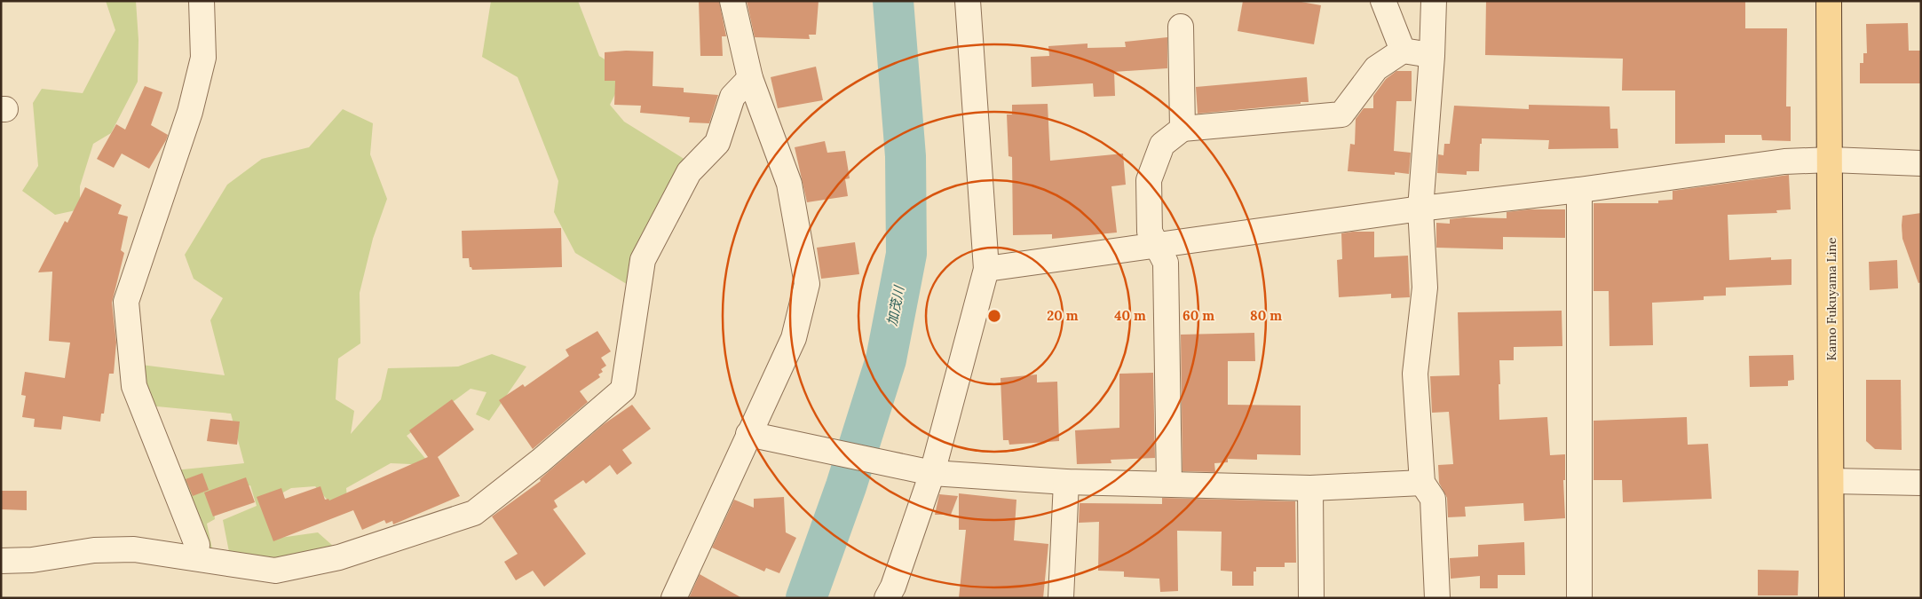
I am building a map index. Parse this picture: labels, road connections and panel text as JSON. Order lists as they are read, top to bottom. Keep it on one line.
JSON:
{"streets":{"main road":["Kamo Fukuyama Line"]},"water":["加茂川"],"rings":["20 m","40 m","60 m","80 m"]}
